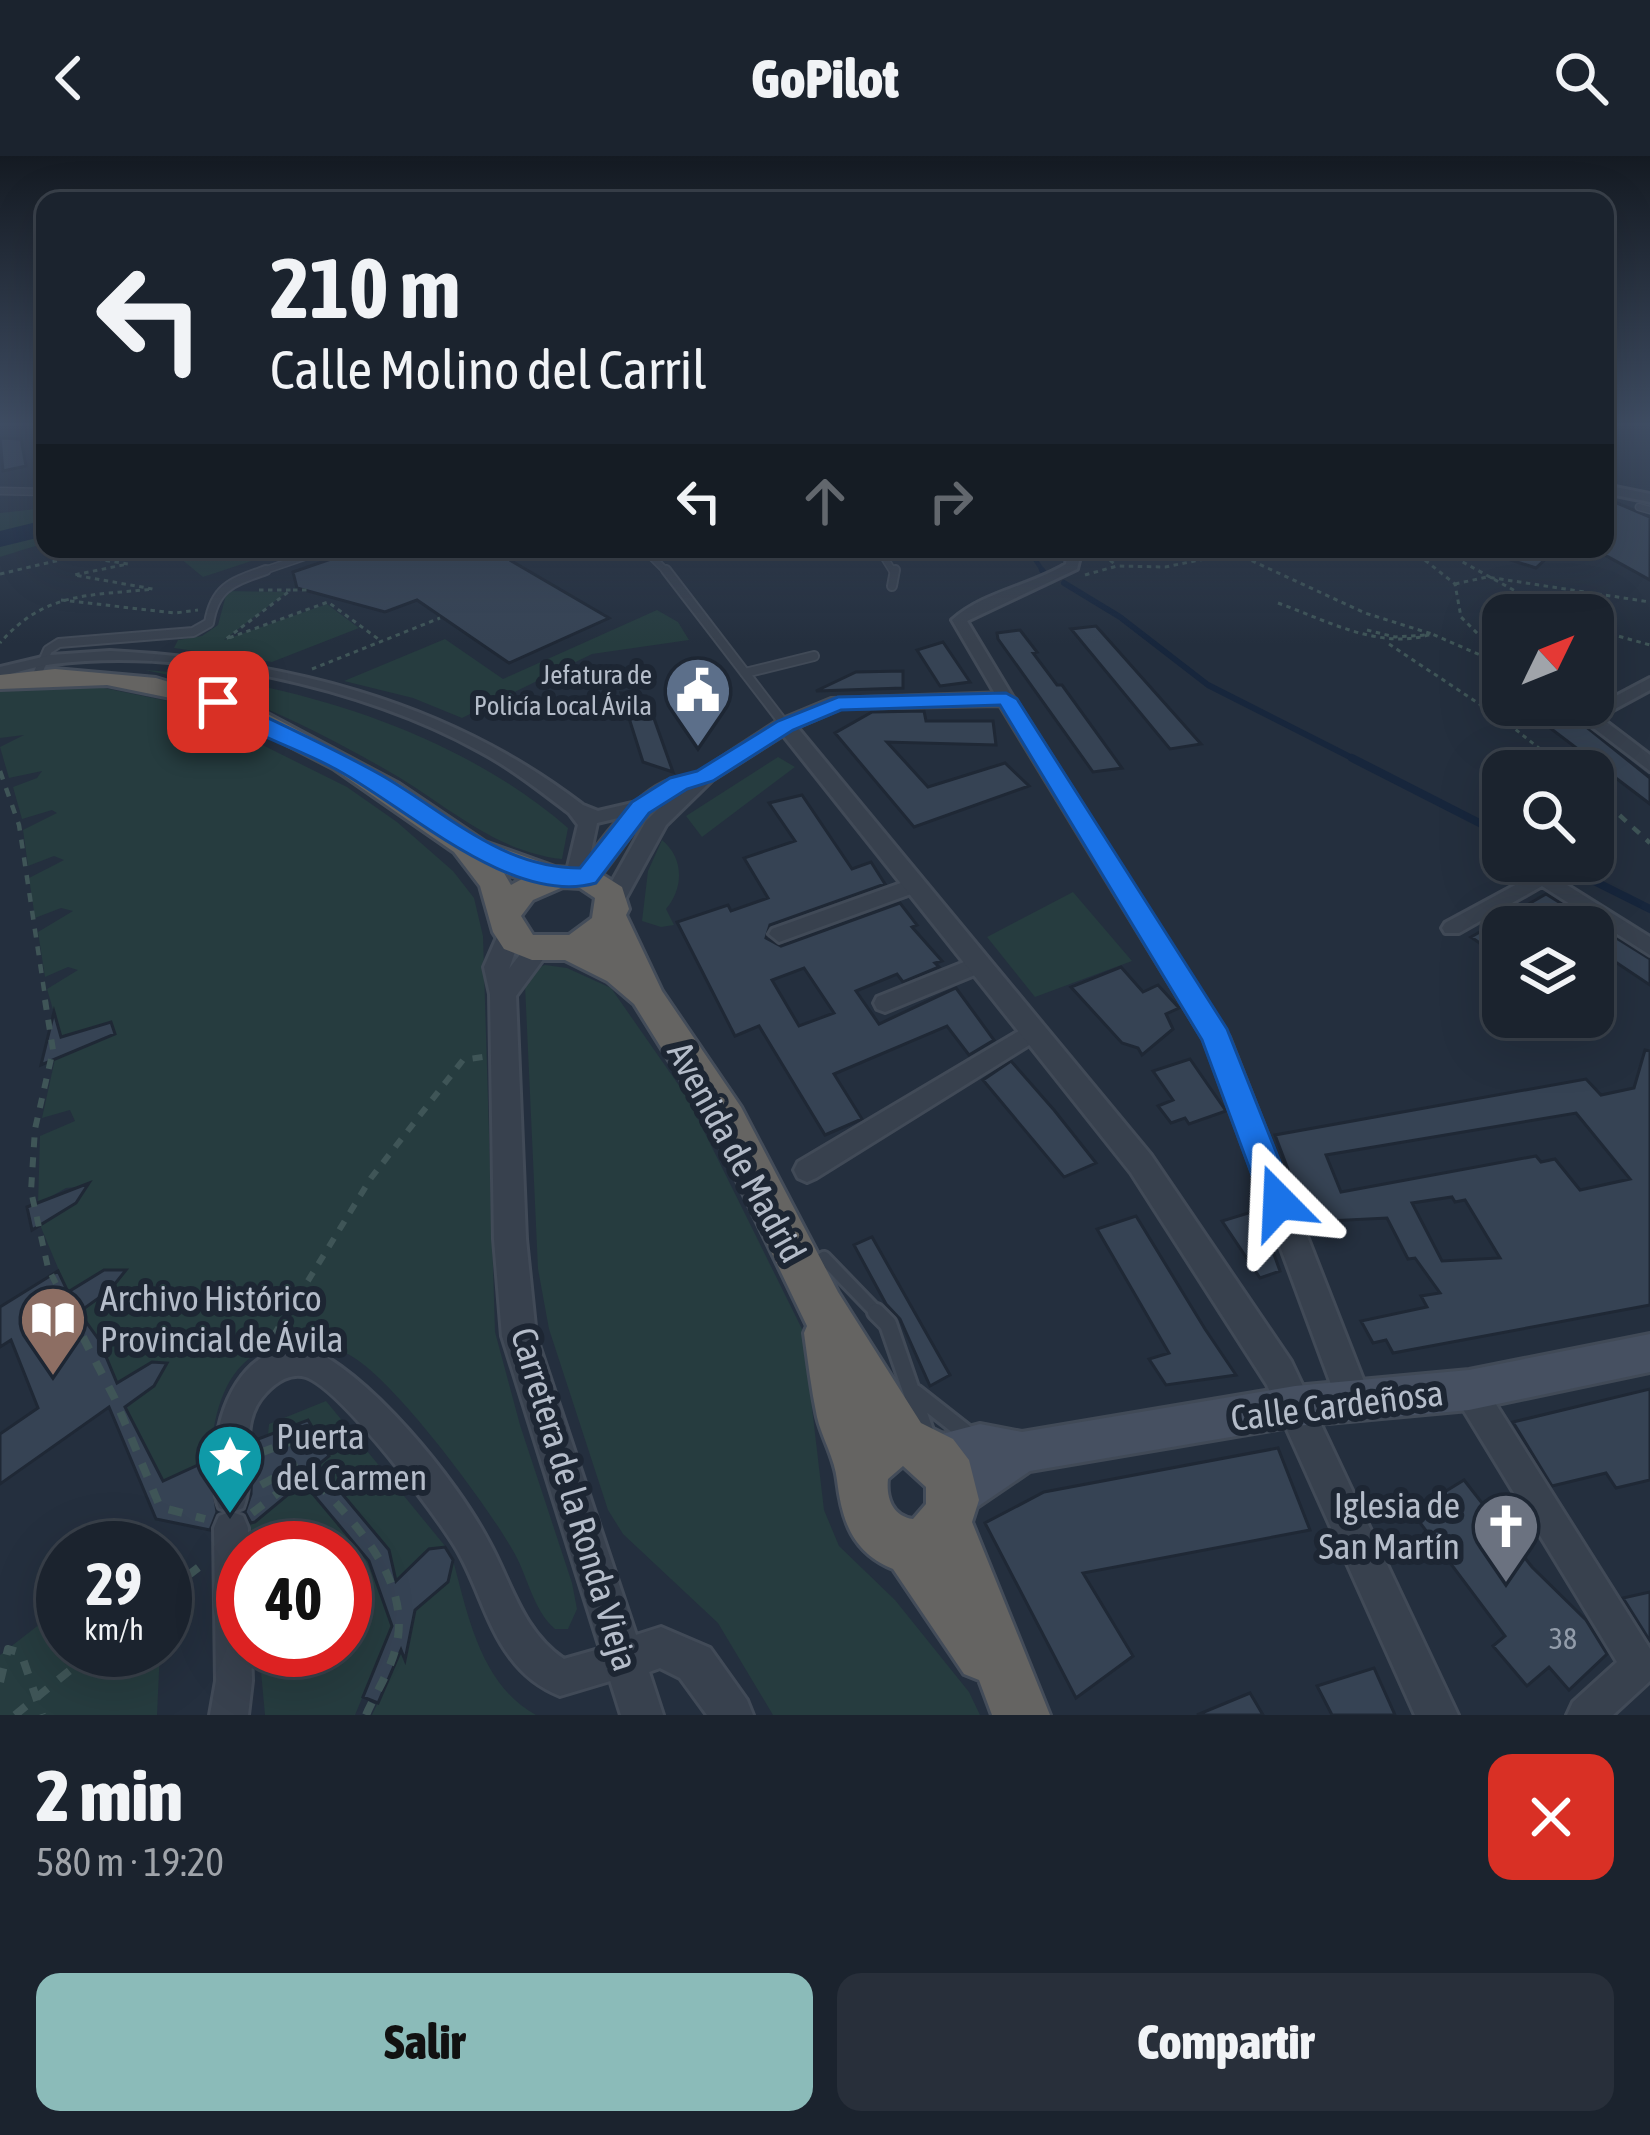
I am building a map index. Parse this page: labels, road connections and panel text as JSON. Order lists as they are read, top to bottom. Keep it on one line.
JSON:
{"streets":{"highway":["Avenida de Madrid"],"main road":["Calle Cardeñosa"],"street":["Carretera de la Ronda Vieja"]},"crossings":[["Avenida de Madrid","Calle Cardeñosa"],["Avenida de Madrid","Carretera de la Ronda Vieja"]],"places":{"public building":["Jefatura de Policía Local Ávila"],"library":["Archivo Histórico Provincial de Ávila"],"place":["Puerta del Carmen"],"church":["Iglesia de San Martín"]},"house_numbers":["38"],"north":"top right","page":{"header":"GoPilot","turn":["210 m","Calle Molino del Carril"],"speed":"29 km/h","limit":"40","heading":["2 min","580 m · 19:20"],"buttons":["Salir","Compartir"]}}
